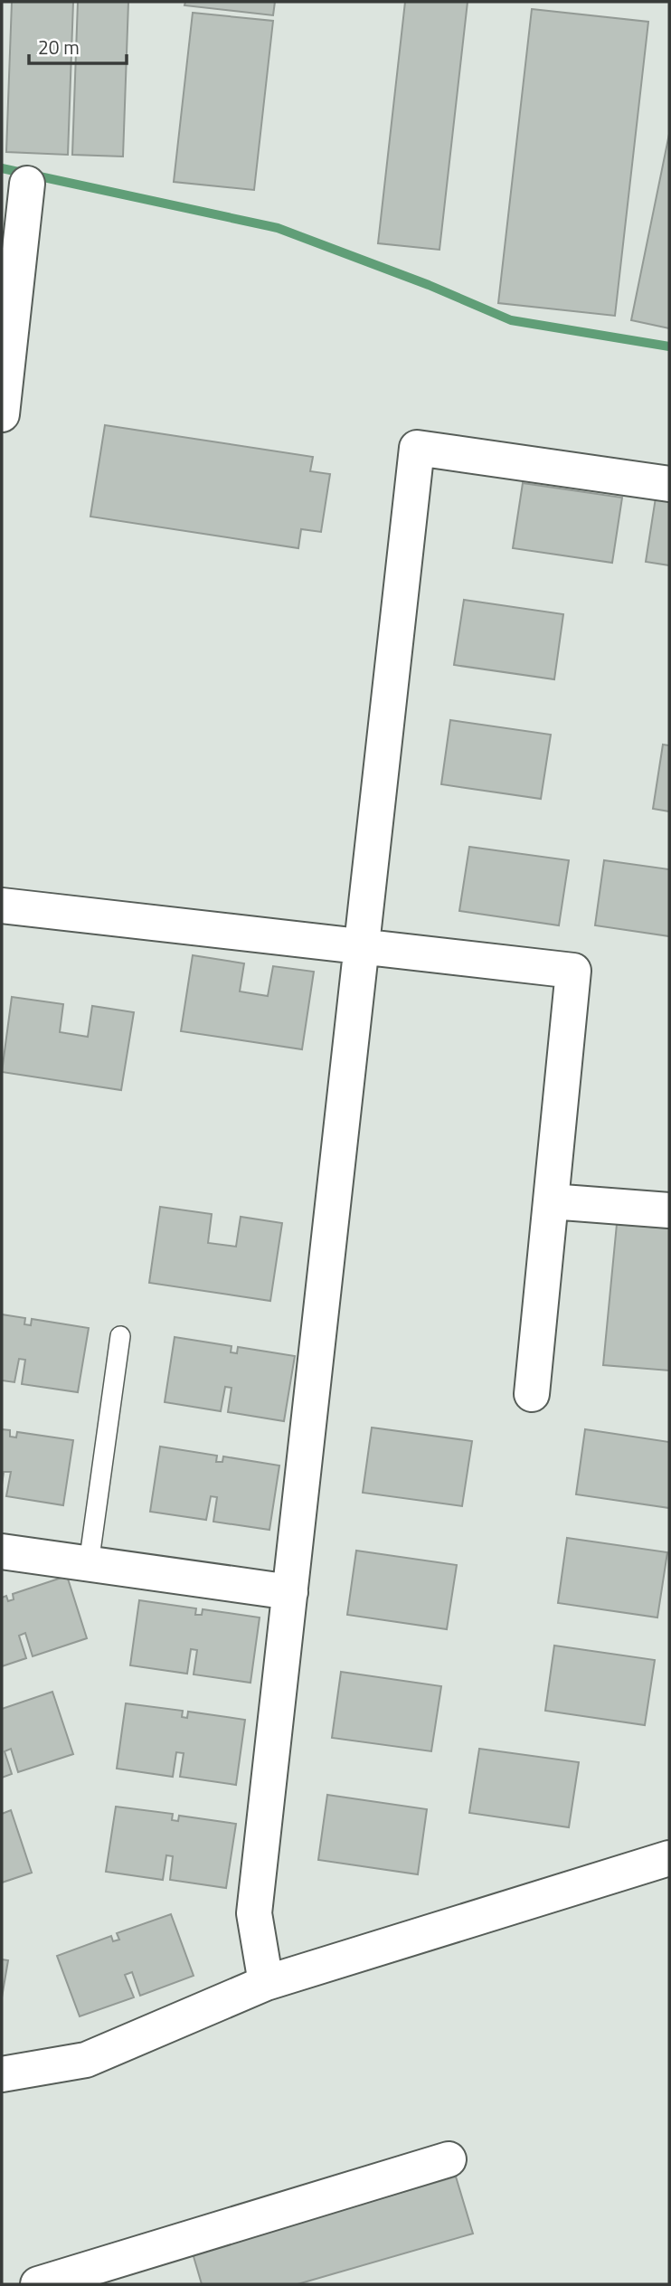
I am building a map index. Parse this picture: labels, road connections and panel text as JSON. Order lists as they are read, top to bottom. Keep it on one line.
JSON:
{"scale_bar":"20 m"}
